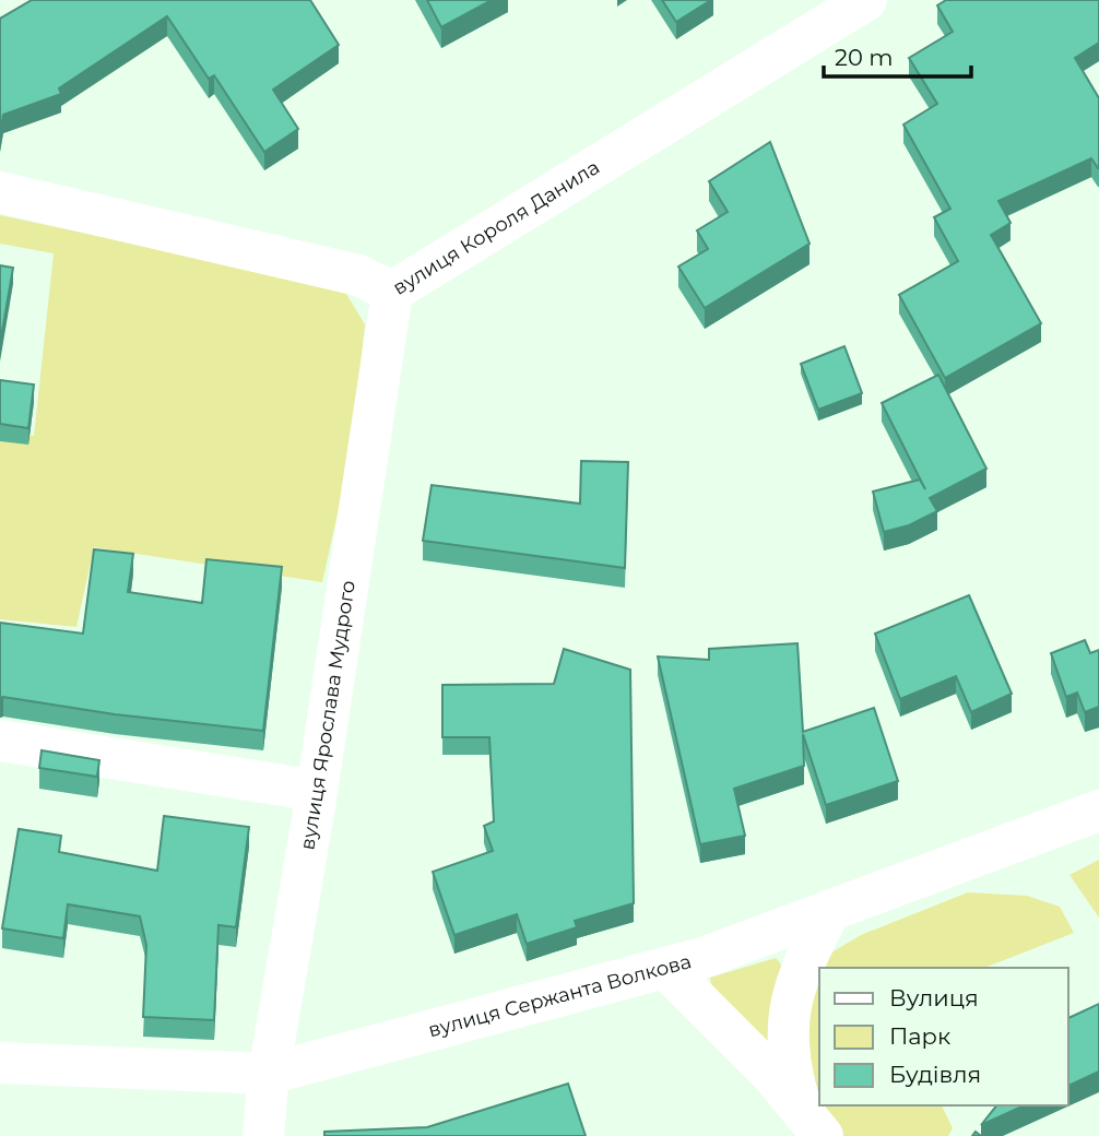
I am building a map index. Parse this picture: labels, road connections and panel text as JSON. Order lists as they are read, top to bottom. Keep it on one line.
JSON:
{"streets":{"street":["вулиця Короля Данила","вулиця Ярослава Мудрого","вулиця Сержанта Волкова"]},"crossings":[["вулиця Короля Данила","вулиця Ярослава Мудрого"],["вулиця Ярослава Мудрого","вулиця Сержанта Волкова"]],"legend":["Вулиця","Парк","Будівля"],"scale_bar":"20 m"}
